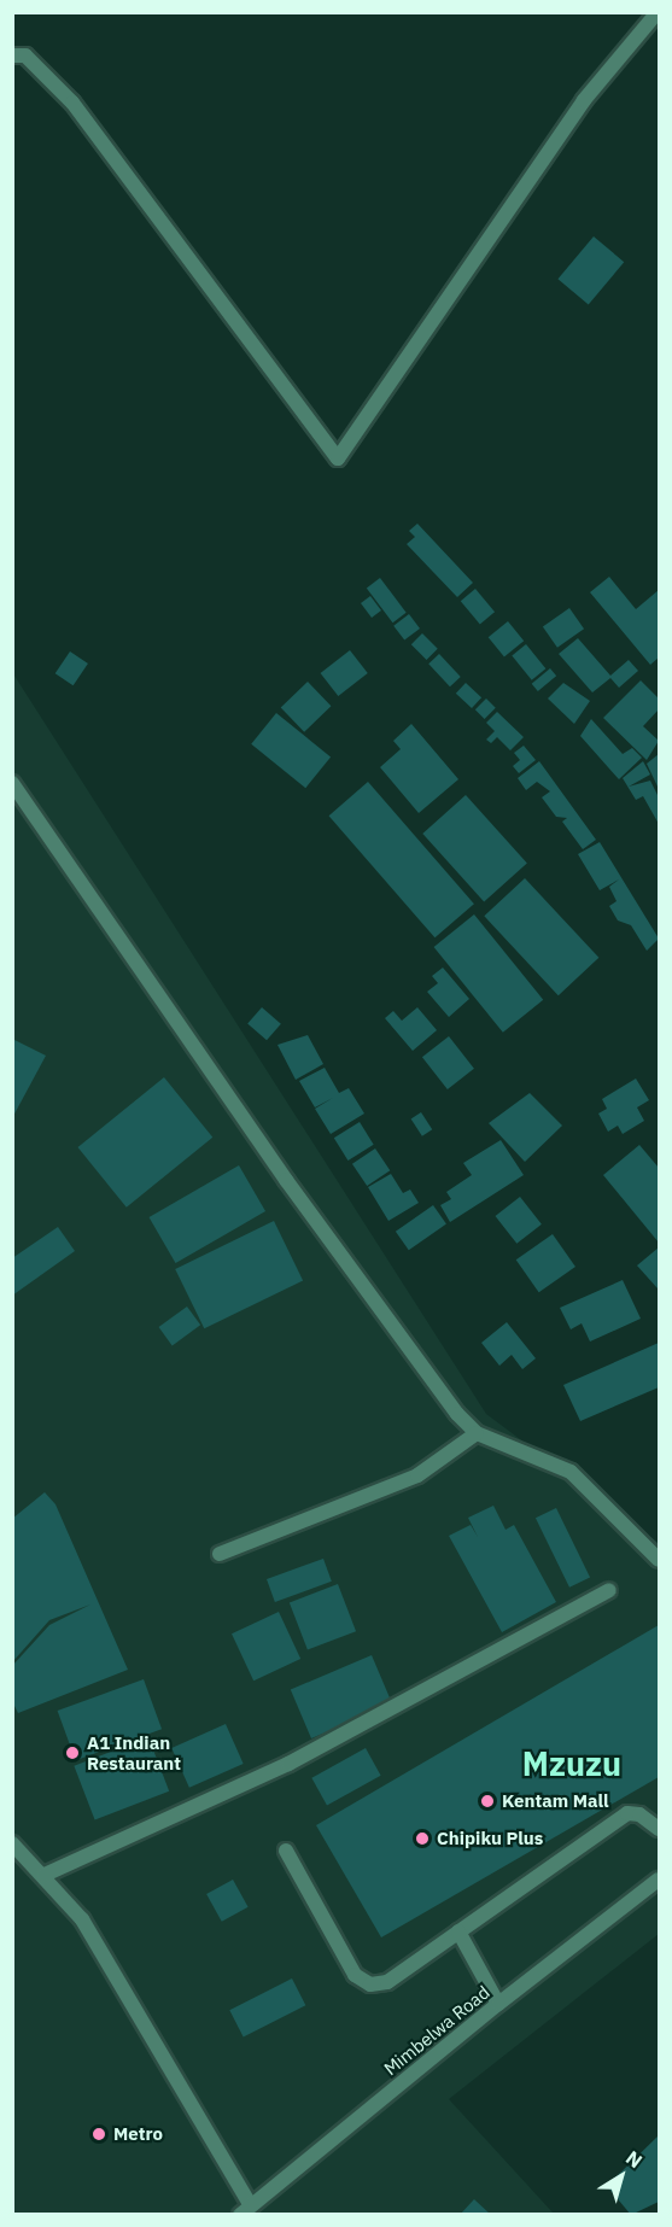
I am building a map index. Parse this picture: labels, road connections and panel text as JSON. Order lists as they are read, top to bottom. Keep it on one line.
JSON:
{"streets":{"street":["Mimbelwa Road"]},"districts":["Mzuzu"],"places":["A1 Indian Restaurant","Kentam Mall","Chipiku Plus","Metro"],"north":"top right"}
